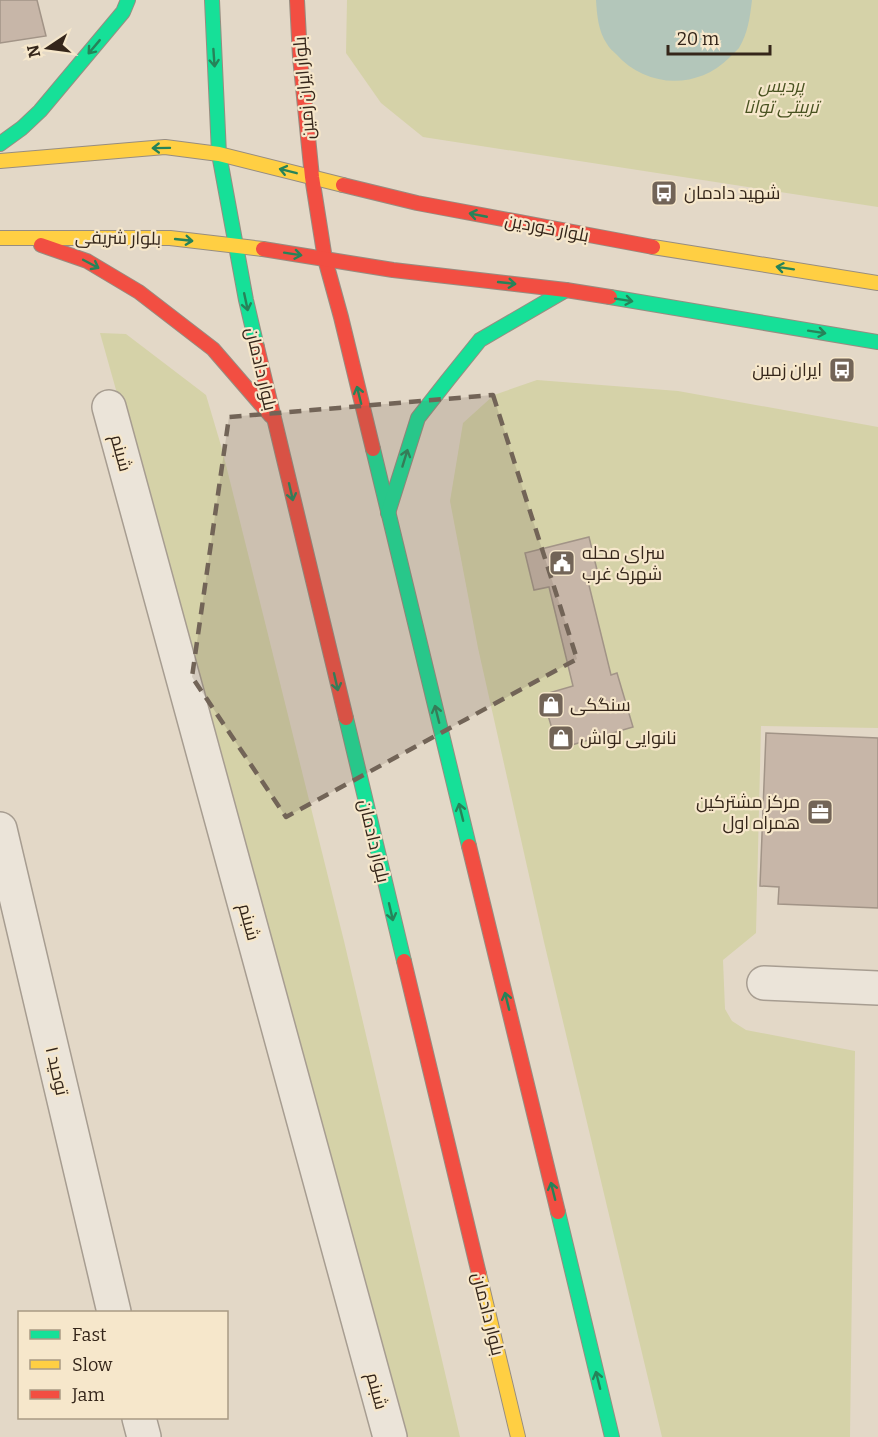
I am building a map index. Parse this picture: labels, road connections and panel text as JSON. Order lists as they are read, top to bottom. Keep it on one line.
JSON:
{"streets":{"main road":["بلوار ایران زمین","بلوار خوردین","بلوار شریفی","بلوار دادمان"],"street":["شبنم","توحید ۱"]},"crossings":[["بلوار ایران زمین","بلوار خوردین"],["بلوار خوردین","بلوار دادمان"],["بلوار شریفی","بلوار دادمان"]],"parks":["پردیس تربیتی توانا"],"places":{"bus stop":["شهید دادمان","ایران زمین"],"public building":["سرای محله شهرک غرب"],"shop":["سنگکی","نانوایی لواش"],"office":["مرکز مشترکین همراه اول"]},"legend":["Fast","Slow","Jam"],"scale_bar":"20 m","north":"left"}
